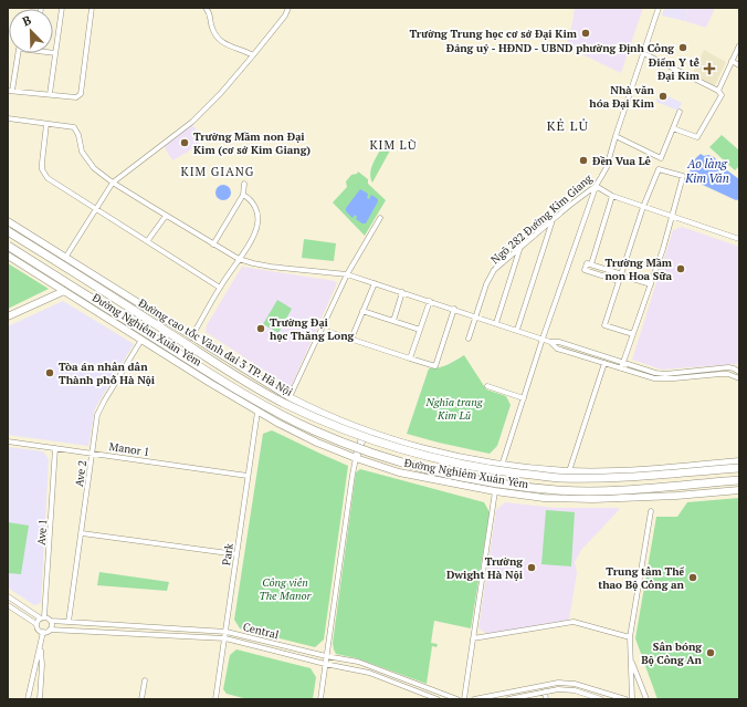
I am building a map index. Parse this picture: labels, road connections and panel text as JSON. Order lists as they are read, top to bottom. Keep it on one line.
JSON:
{"streets":{"highway":["Đường cao tốc Vành đai 3 TP. Hà Nội"],"main road":["Đường Nghiêm Xuân Yêm"],"street":["Ngõ 282 Đường Kim Giang","Manor 1","Ave 2","Ave 1","Park","Central"]},"crossings":[["Đường Nghiêm Xuân Yêm","Ave 2"],["Đường Nghiêm Xuân Yêm","Park"],["Manor 1","Ave 2"],["Manor 1","Ave 1"],["Manor 1","Park"],["Ave 2","Central"],["Ave 1","Central"],["Park","Central"]],"districts":["KẺ LỦ","KIM LŨ","KIM GIANG"],"water":["Ao làng Kim Văn"],"parks":["Nghĩa trang Kim Lũ","Công viên The Manor"],"places":{"other":["Trường Trung học cơ sở Đại Kim","Đảng uỷ - HĐND - UBND phường Định Công","Nhà văn hóa Đại Kim","Trường Mầm non Đại Kim (cơ sở Kim Giang)","Đền Vua Lê","Trường Mầm non Hoa Sữa","Trường Đại học Thăng Long","Tòa án nhân dân Thành phố Hà Nội","Trường Dwight Hà Nội","Trung tâm Thể thao Bộ Công an","Sân bóng Bộ Công An"],"health":["Điểm Y tế Đại Kim"]},"north":"top left"}
